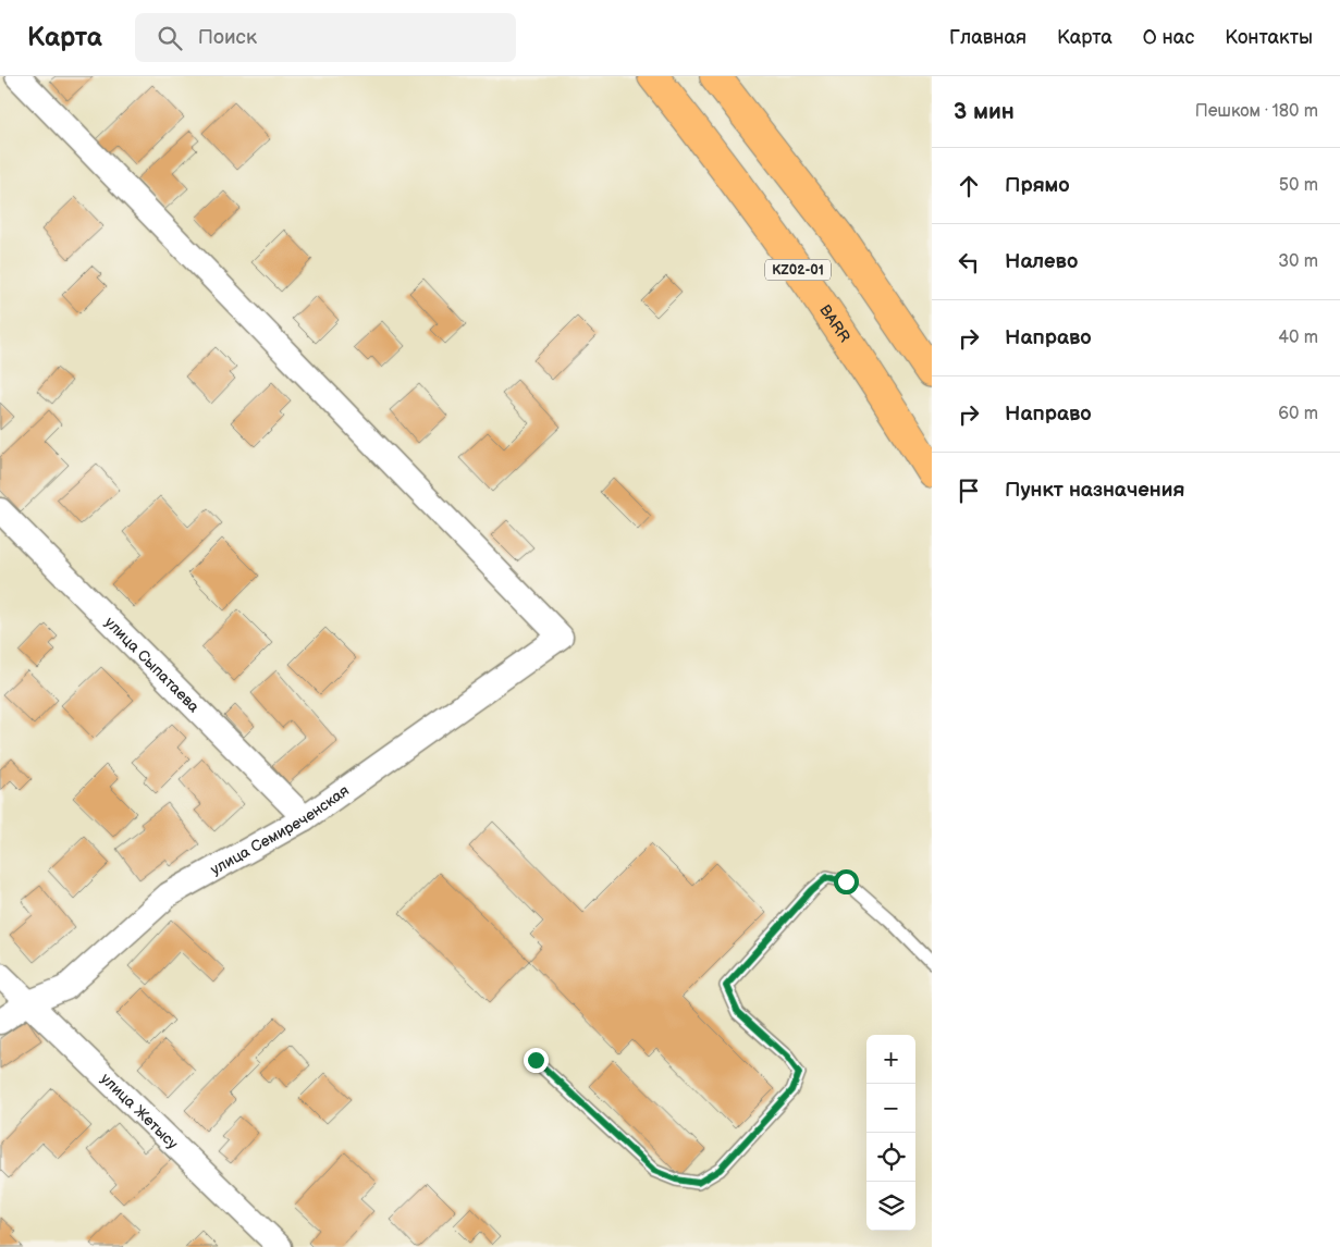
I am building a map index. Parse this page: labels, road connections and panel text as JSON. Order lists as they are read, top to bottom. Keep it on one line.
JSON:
{"streets":{"highway":["KZ02-01","BARR"],"street":["улица Сыпатаева","улица Семиреченская","улица Жетысу"]},"crossings":[["улица Сыпатаева","улица Семиреченская"],["улица Семиреченская","улица Жетысу"]],"page":{"header":"Карта","search":"Поиск","nav":["Главная","Карта","О нас","Контакты"],"heading":["3 мин","Пешком · 180 m"],"list":[["Прямо","50 m"],["Налево","30 m"],["Направо","40 m"],["Направо","60 m"],"Пункт назначения"],"map_buttons":["+","−"]}}
